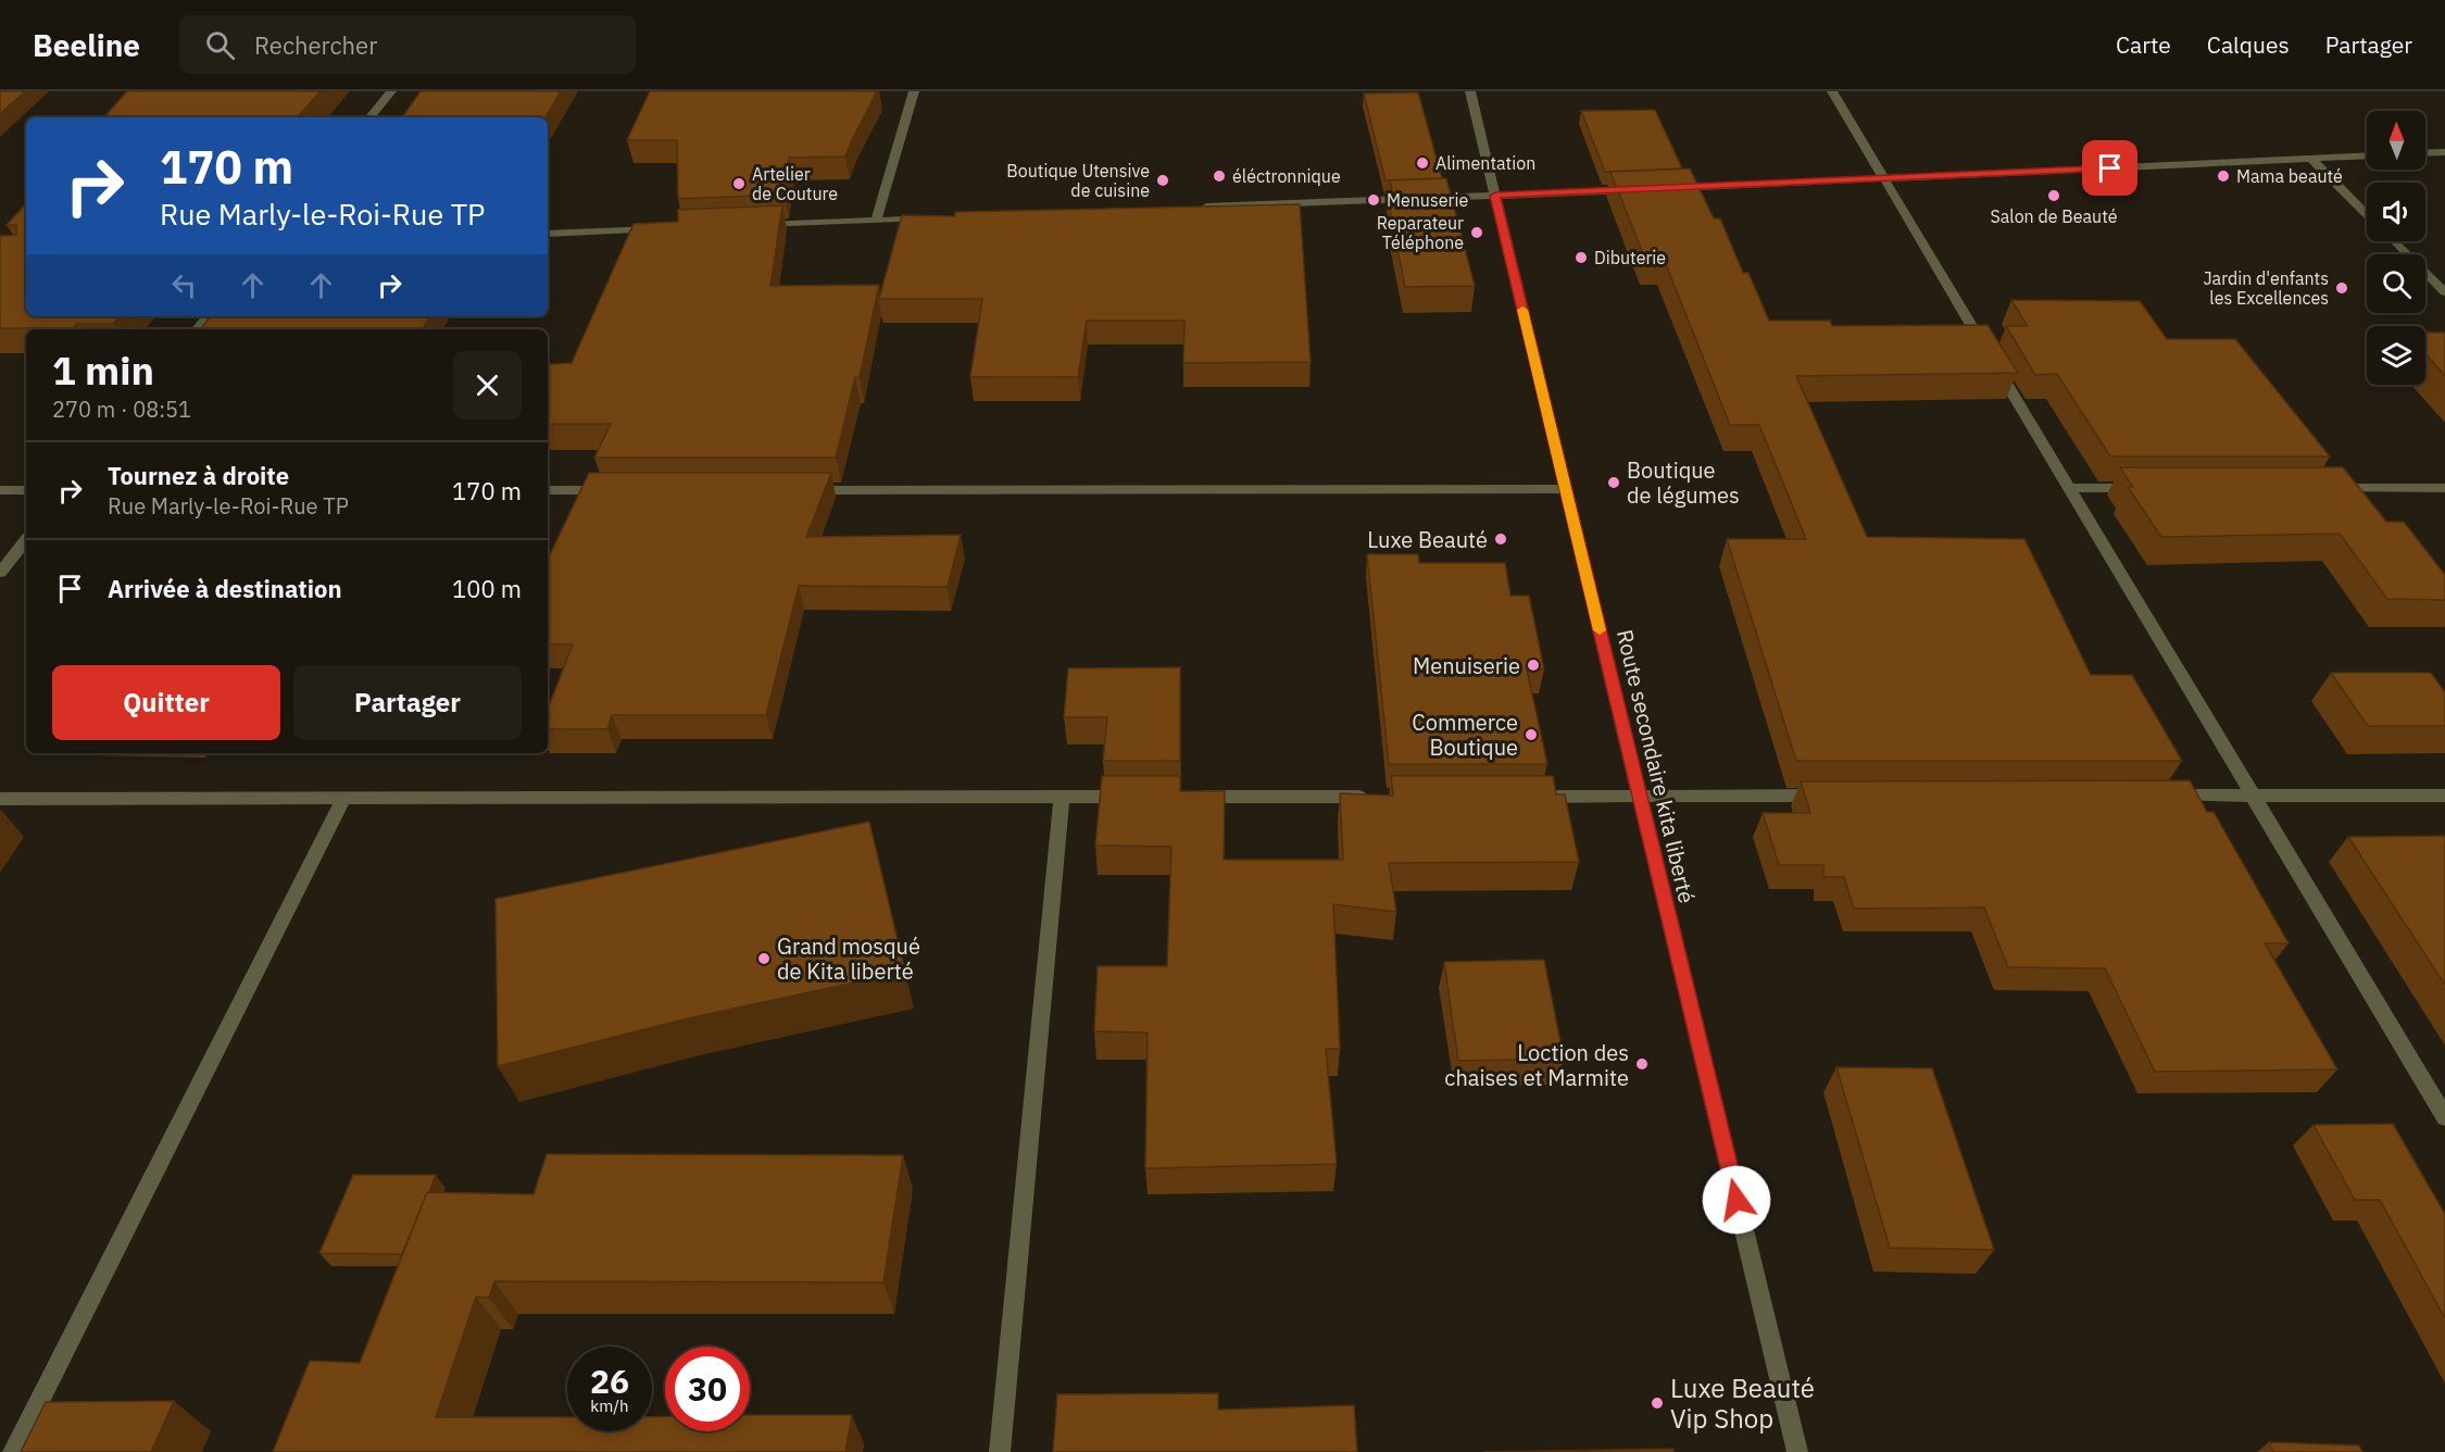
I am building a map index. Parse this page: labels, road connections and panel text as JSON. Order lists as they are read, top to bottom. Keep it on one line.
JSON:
{"streets":{"street":["Route secondaire kita liberté"]},"places":["Alimentation","éléctronnique","Mama beauté","Boutique Utensive de cuisine","Artelier de Couture","Salon de Beauté","Menuserie","Reparateur Téléphone","Dibuterie","Jardin d'enfants les Excellences","Boutique de légumes","Luxe Beauté","Menuiserie","Commerce Boutique","Grand mosqué de Kita liberté","Loction des chaises et Marmite","Luxe Beauté Vip Shop"],"north":"top","page":{"header":"Beeline","search":"Rechercher","nav":["Carte","Calques","Partager"],"turn":["170 m","Rue Marly-le-Roi-Rue TP"],"heading":["1 min","270 m · 08:51"],"list":[{"name":"Tournez à droite","note":"Rue Marly-le-Roi-Rue TP","value":"170 m"},{"name":"Arrivée à destination","value":"100 m"}],"buttons":["Quitter","Partager"],"speed":"26 km/h","limit":"30"}}
